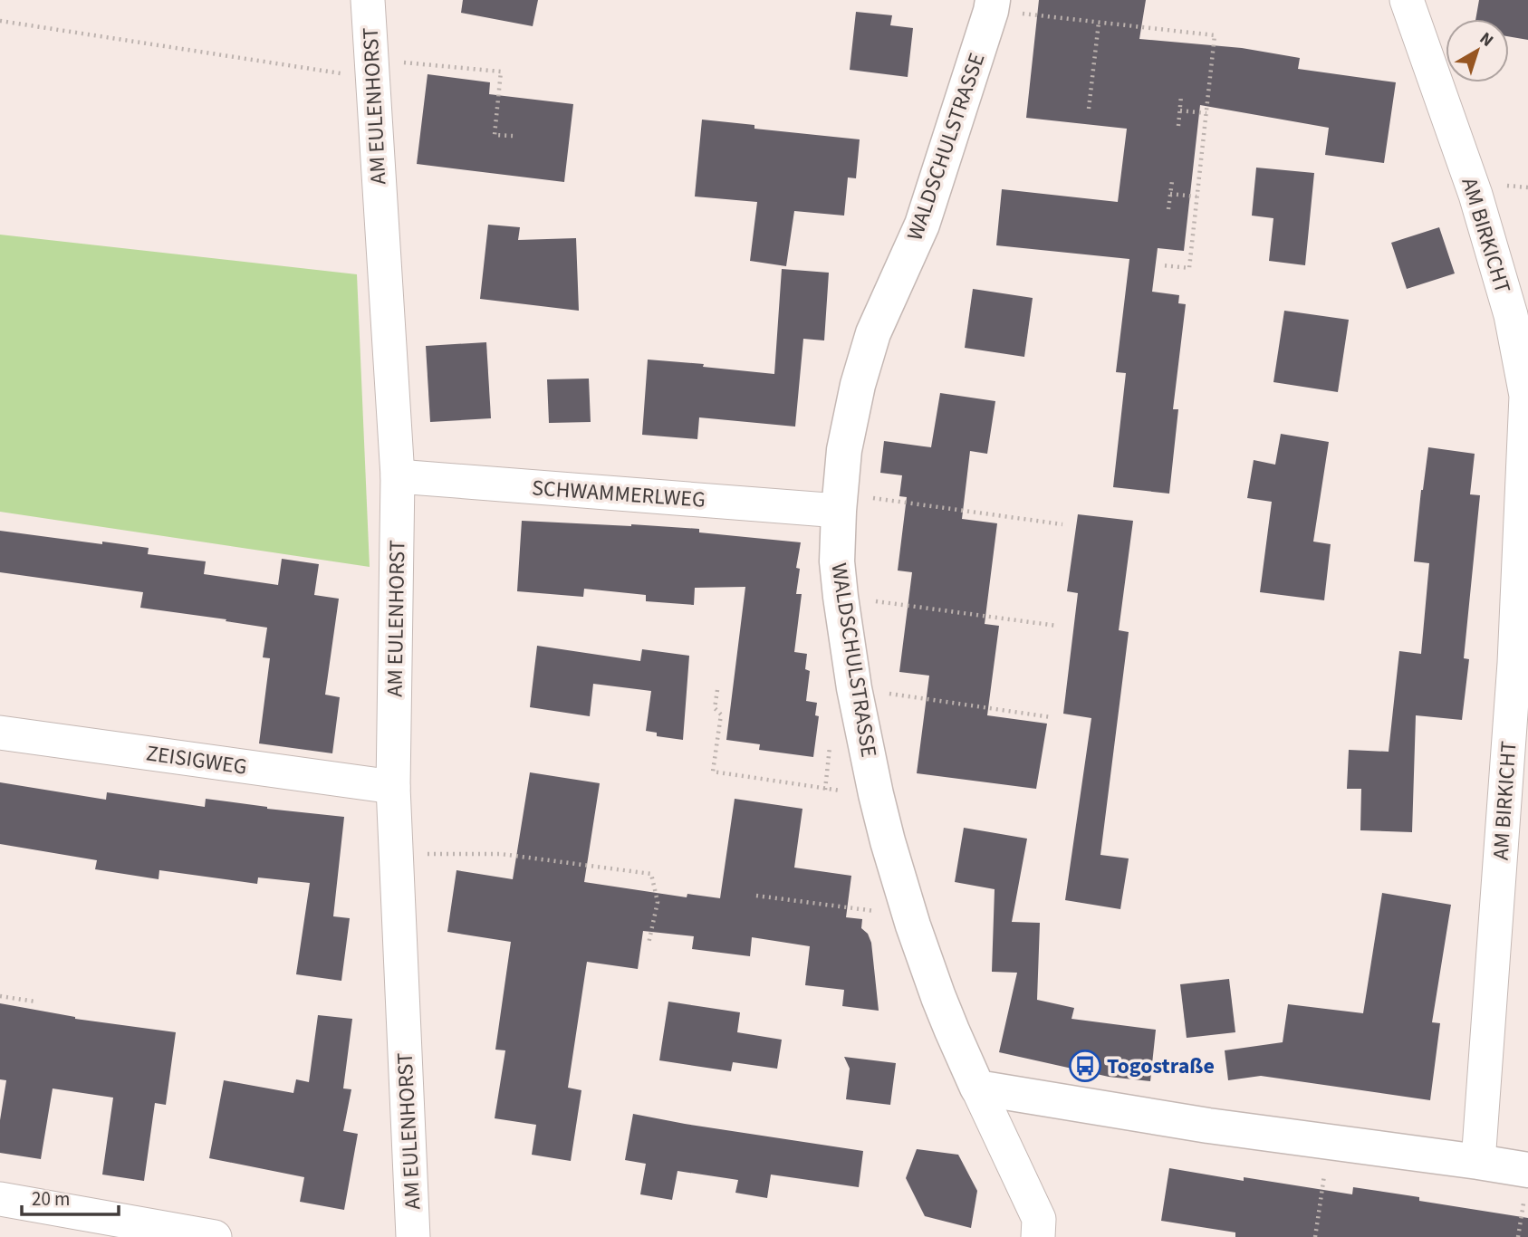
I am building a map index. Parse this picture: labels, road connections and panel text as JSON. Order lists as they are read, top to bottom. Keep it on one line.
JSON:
{"streets":{"street":["AM EULENHORST","WALDSCHULSTRASSE","AM BIRKICHT","SCHWAMMERLWEG","ZEISIGWEG"]},"crossings":[["AM EULENHORST","SCHWAMMERLWEG"],["AM EULENHORST","ZEISIGWEG"],["WALDSCHULSTRASSE","SCHWAMMERLWEG"]],"places":{"bus stop":["Togostraße"]},"scale_bar":"20 m","north":"top right"}
